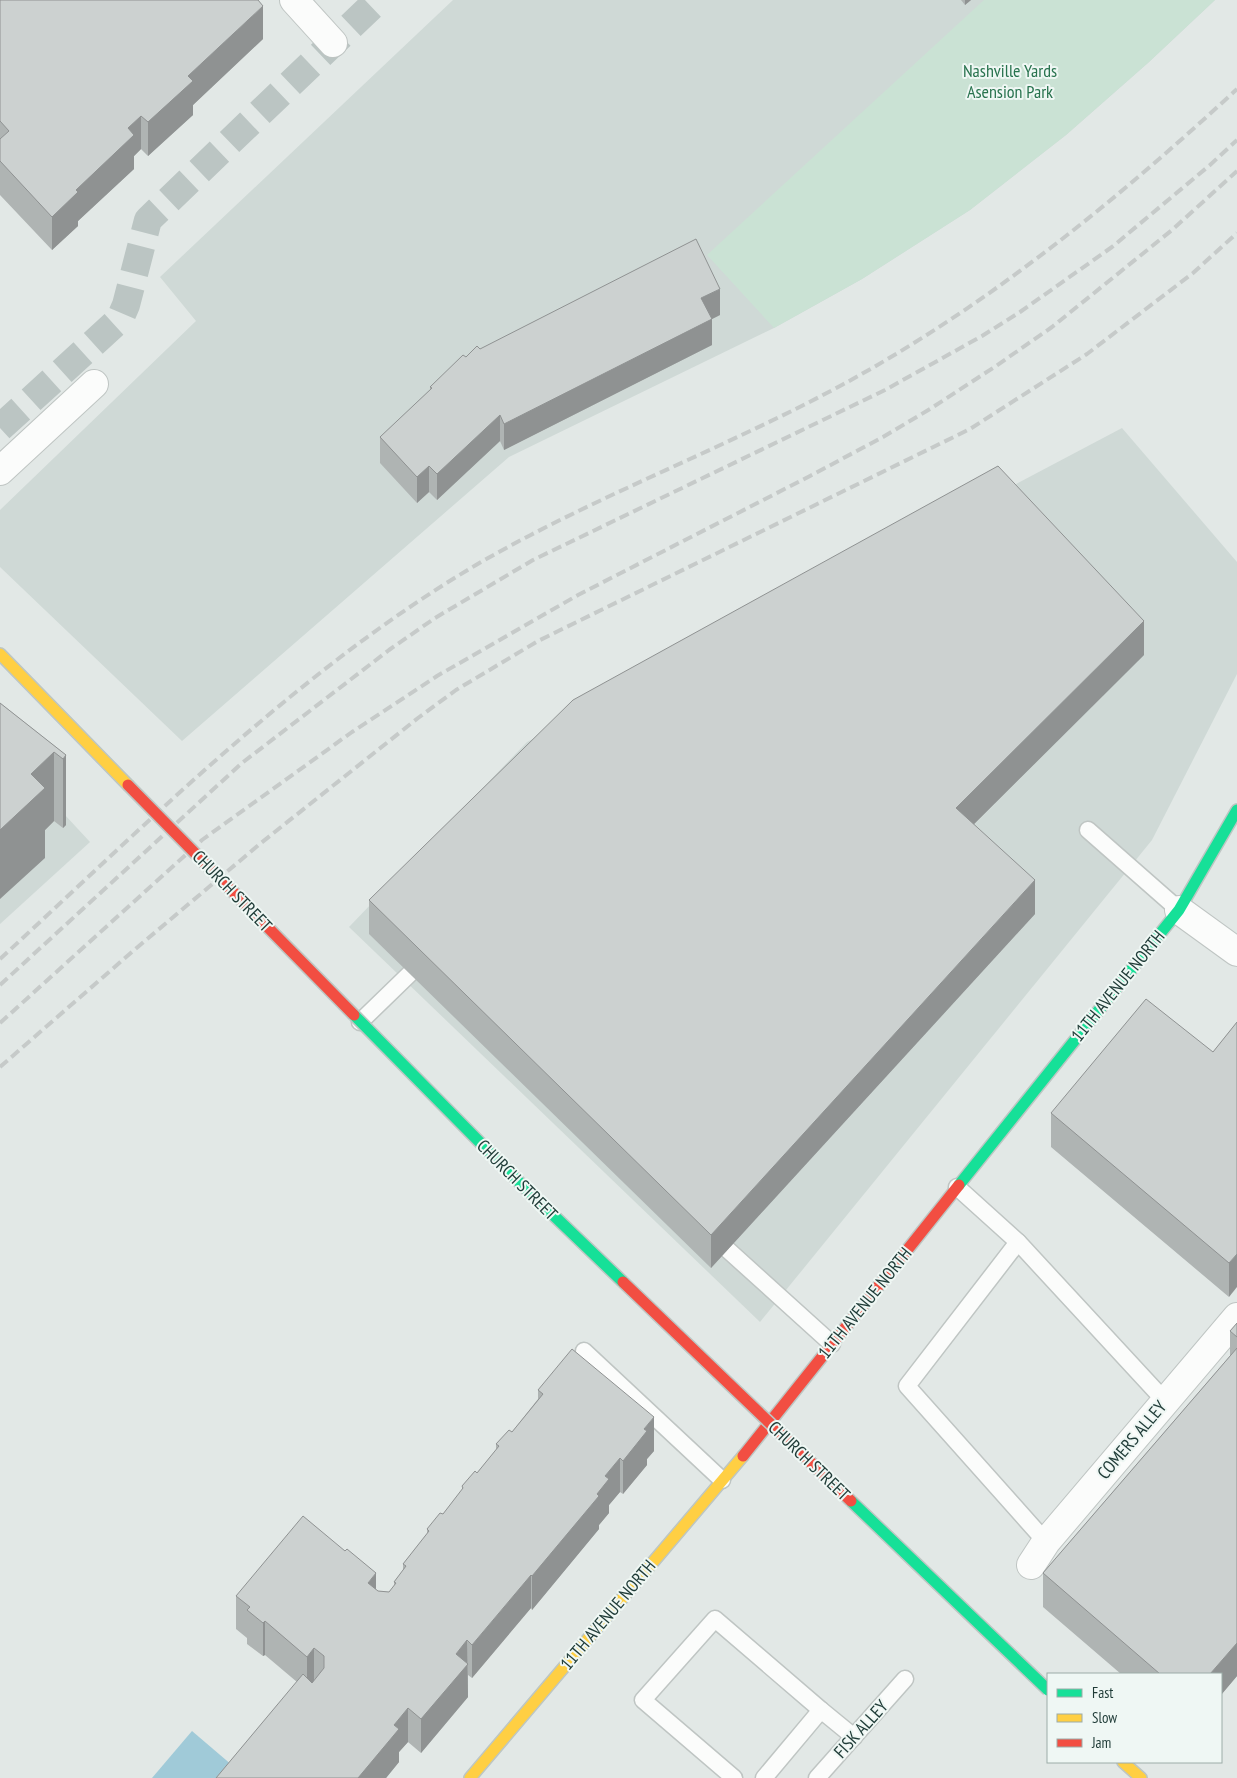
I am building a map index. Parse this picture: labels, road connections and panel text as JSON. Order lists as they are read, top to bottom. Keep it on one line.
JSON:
{"streets":{"main road":["CHURCH STREET","11TH AVENUE NORTH"],"street":["COMERS ALLEY"],"lane":["FISK ALLEY"]},"crossings":[["CHURCH STREET","11TH AVENUE NORTH"]],"parks":["Nashville Yards Asension Park"],"legend":["Fast","Slow","Jam"]}
